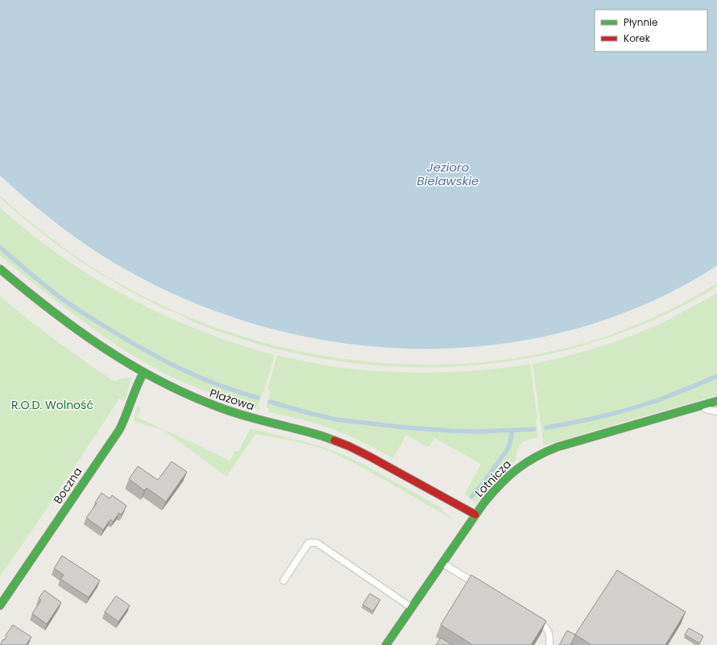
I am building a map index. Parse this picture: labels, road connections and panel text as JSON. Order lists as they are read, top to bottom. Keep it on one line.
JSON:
{"streets":{"street":["Plażowa","Lotnicza","Boczna"]},"crossings":[["Plażowa","Lotnicza"],["Plażowa","Boczna"]],"water":["Jezioro Bielawskie"],"parks":["R.O.D. Wolność"],"legend":["Płynnie","Korek"]}
